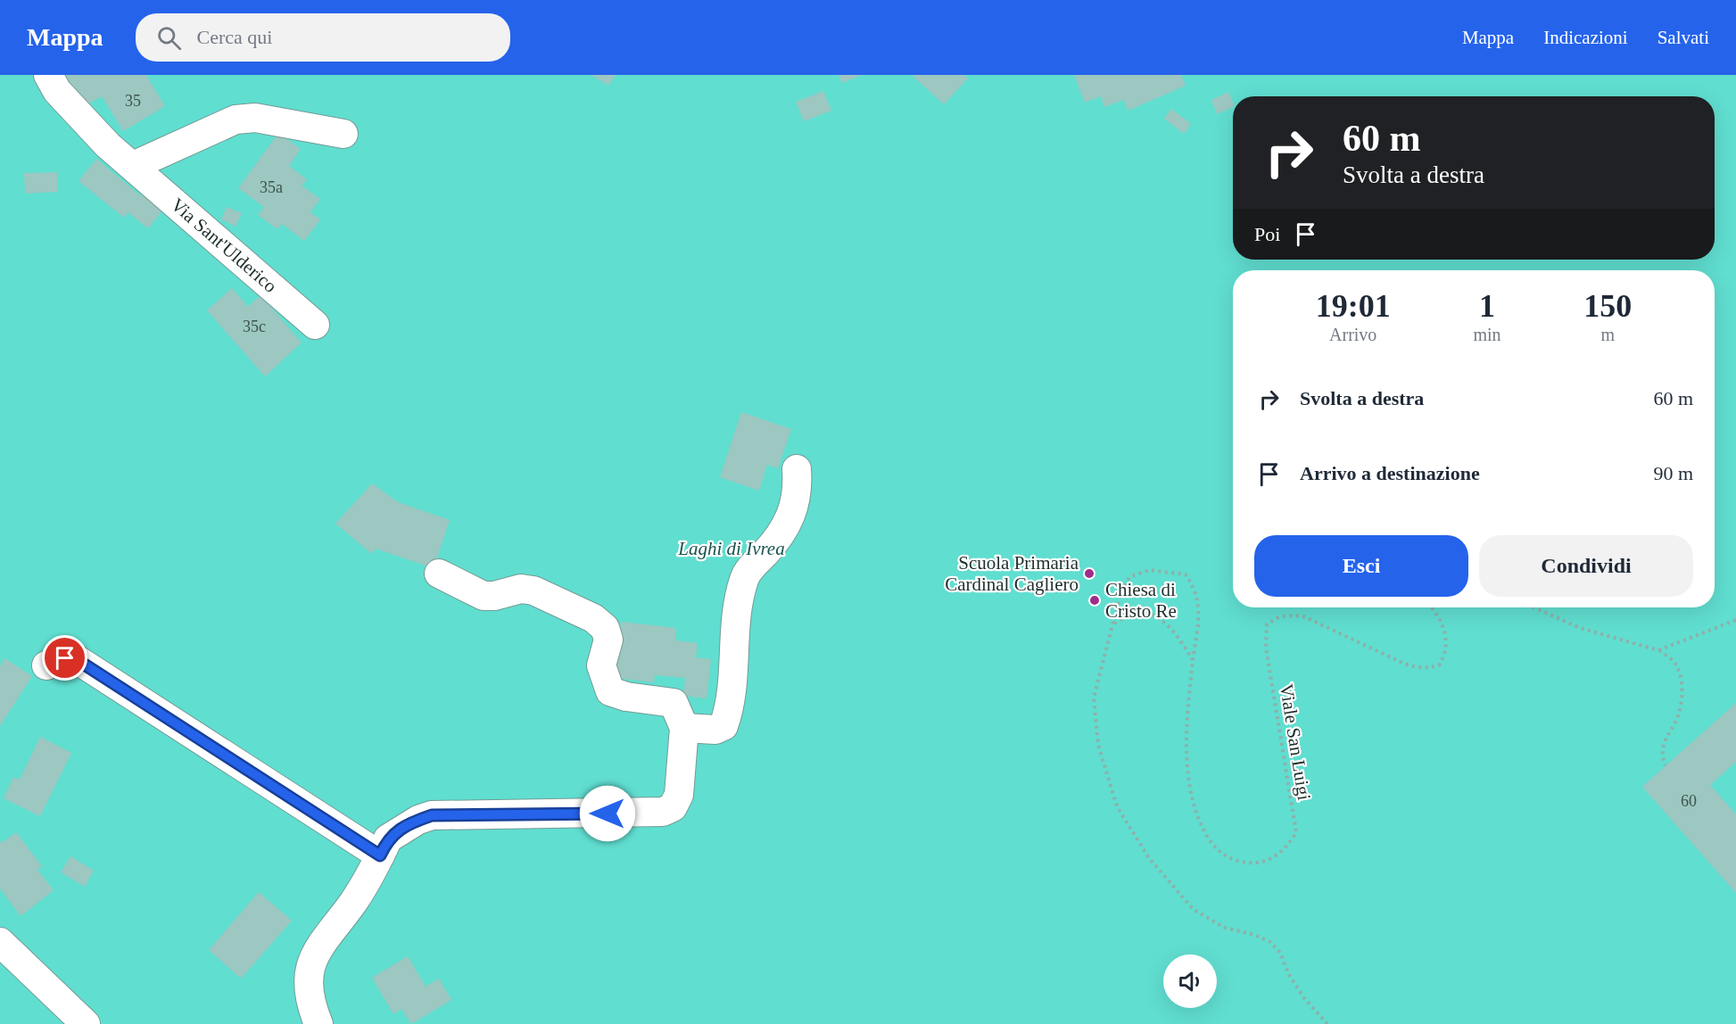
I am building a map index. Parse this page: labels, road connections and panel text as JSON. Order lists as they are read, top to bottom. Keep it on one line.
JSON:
{"streets":{"street":["Via Sant'Ulderico"],"path":["Viale San Luigi"]},"parks":["Laghi di Ivrea"],"places":["Scuola Primaria Cardinal Cagliero","Chiesa di Cristo Re"],"house_numbers":["35","35a","35c","60"],"page":{"header":"Mappa","search":"Cerca qui","nav":["Mappa","Indicazioni","Salvati"],"turn":["60 m","Svolta a destra"],"then":"Poi","eta":["19:01","Arrivo","1","min","150","m"],"list":[{"name":"Svolta a destra","value":"60 m"},{"name":"Arrivo a destinazione","value":"90 m"}],"buttons":["Esci","Condividi"]}}
